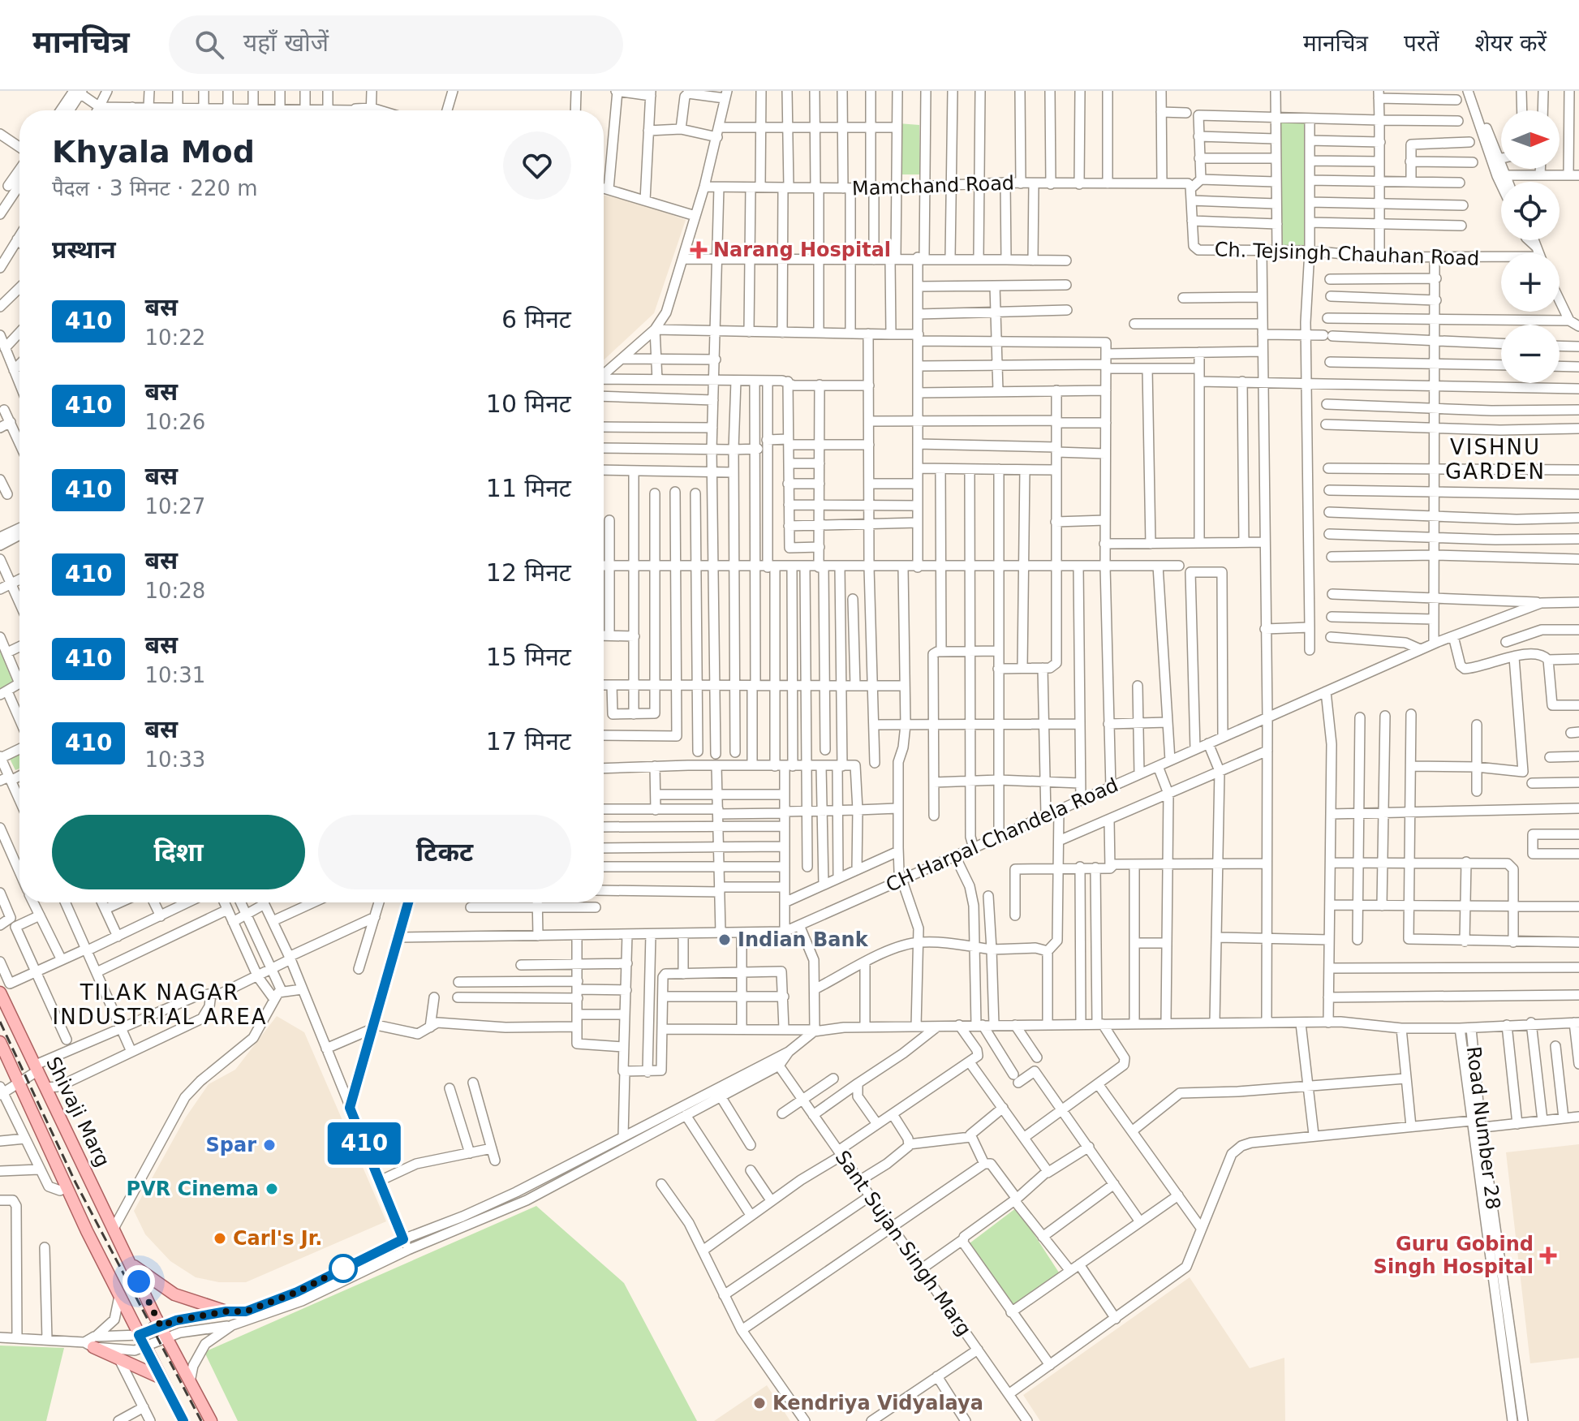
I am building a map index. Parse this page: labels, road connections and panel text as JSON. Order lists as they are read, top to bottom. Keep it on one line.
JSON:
{"streets":{"main road":["Shivaji Marg"],"street":["Mamchand Road","Ch. Tejsingh Chauhan Road","CH Harpal Chandela Road","Road Number 28","Sant Sujan Singh Marg"]},"districts":["VISHNU GARDEN","TILAK NAGAR INDUSTRIAL AREA"],"places":{"health":["Narang Hospital","Guru Gobind Singh Hospital"],"other":["Indian Bank","Spar","PVR Cinema","Carl's Jr.","Kendriya Vidyalaya"]},"lines":["bus line 410"],"north":"right","page":{"header":"मानचित्र","search":"यहाँ खोजें","nav":["मानचित्र","परतें","शेयर करें"],"on_map":"410","map_buttons":["+","−"],"heading":[["Khyala Mod","पैदल · 3 मिनट · 220 m"],"प्रस्थान"],"list":[{"mark":"410","name":"बस","note":"10:22","value":"6 मिनट"},{"mark":"410","name":"बस","note":"10:26","value":"10 मिनट"},{"mark":"410","name":"बस","note":"10:27","value":"11 मिनट"},{"mark":"410","name":"बस","note":"10:28","value":"12 मिनट"},{"mark":"410","name":"बस","note":"10:31","value":"15 मिनट"},{"mark":"410","name":"बस","note":"10:33","value":"17 मिनट"}],"buttons":["दिशा","टिकट"]}}
